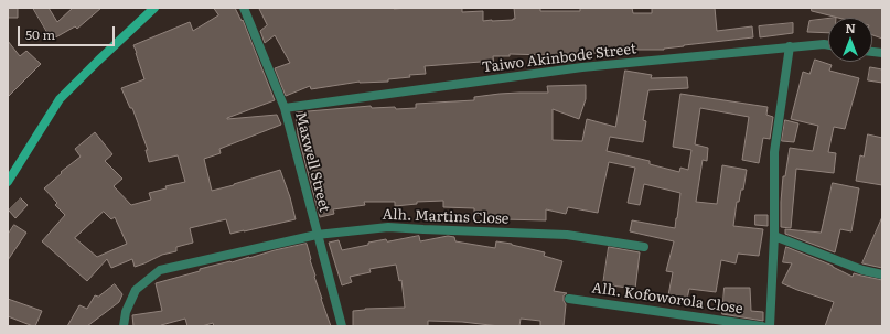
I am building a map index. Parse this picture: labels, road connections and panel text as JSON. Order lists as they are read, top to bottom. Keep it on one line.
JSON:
{"streets":{"street":["Taiwo Akinbode Street","Maxwell Street","Alh. Martins Close","Alh. Kofoworola Close"]},"crossings":[["Taiwo Akinbode Street","Maxwell Street"],["Maxwell Street","Alh. Martins Close"]],"scale_bar":"50 m","north":"top"}
